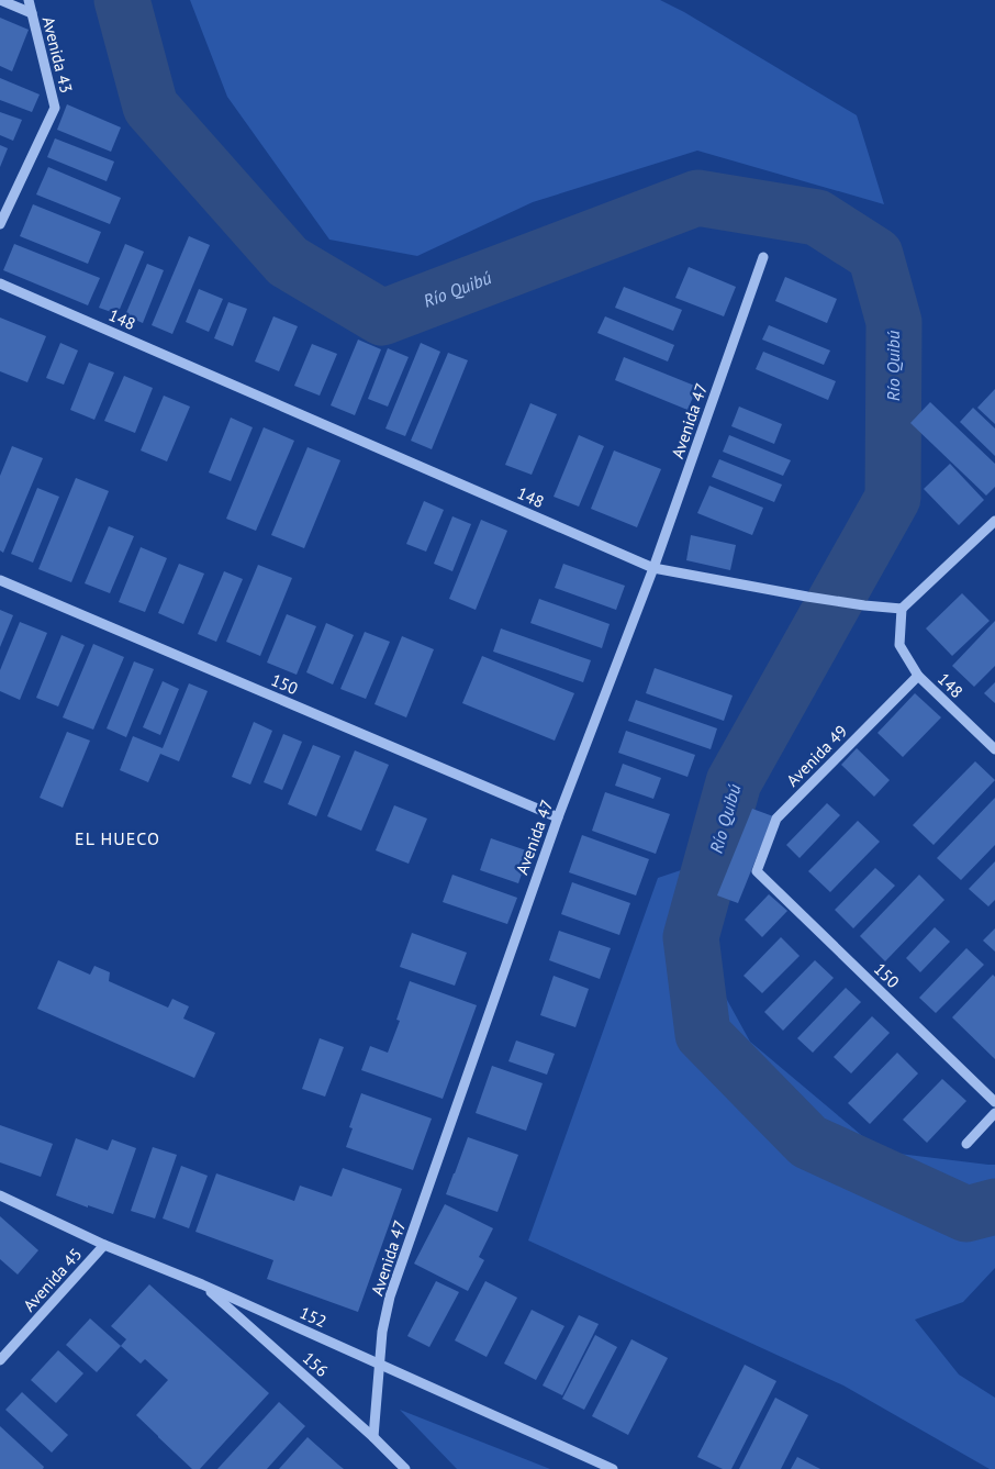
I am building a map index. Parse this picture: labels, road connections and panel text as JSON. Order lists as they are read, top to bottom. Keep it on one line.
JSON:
{"streets":{"street":["Avenida 43","148","Avenida 47","150","Avenida 49","Avenida 45","152","156"]},"crossings":[["148","Avenida 47"],["148","Avenida 49"],["Avenida 47","150"],["Avenida 47","152"],["Avenida 47","156"],["150","Avenida 49"],["Avenida 45","152"],["152","156"]],"districts":["EL HUECO"],"water":["Río Quibú"]}
